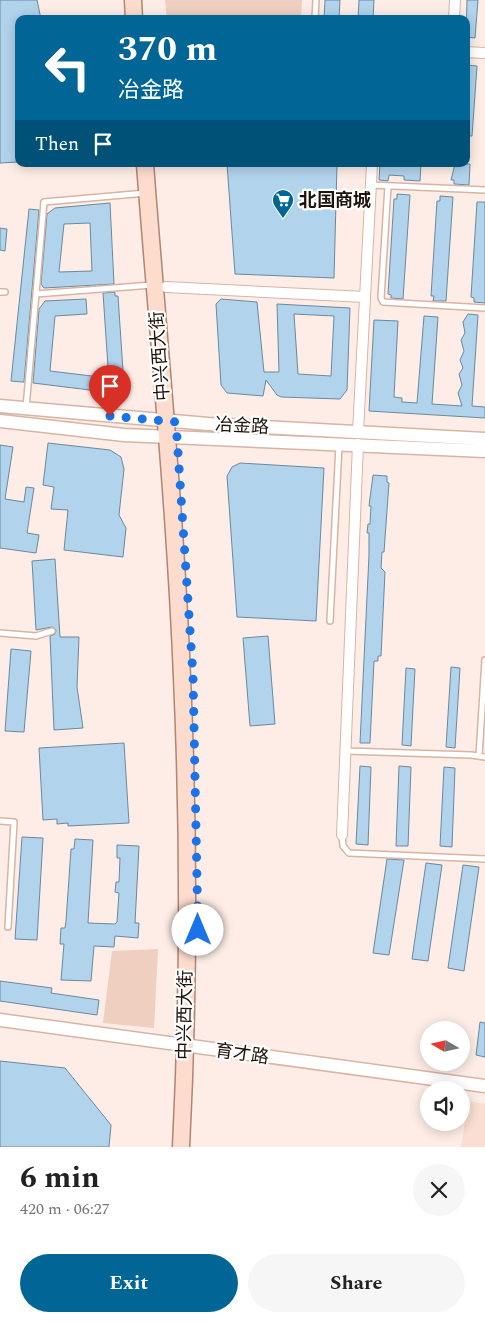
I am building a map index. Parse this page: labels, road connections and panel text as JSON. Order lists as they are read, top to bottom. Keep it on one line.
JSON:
{"streets":{"main road":["中兴西大街"],"street":["冶金路","育才路"]},"crossings":[["中兴西大街","冶金路"],["中兴西大街","育才路"]],"places":{"supermarket":["北国商城"]},"north":"left","page":{"turn":["370 m","冶金路"],"then":"Then","heading":["6 min","420 m · 06:27"],"buttons":["Exit","Share"]}}
